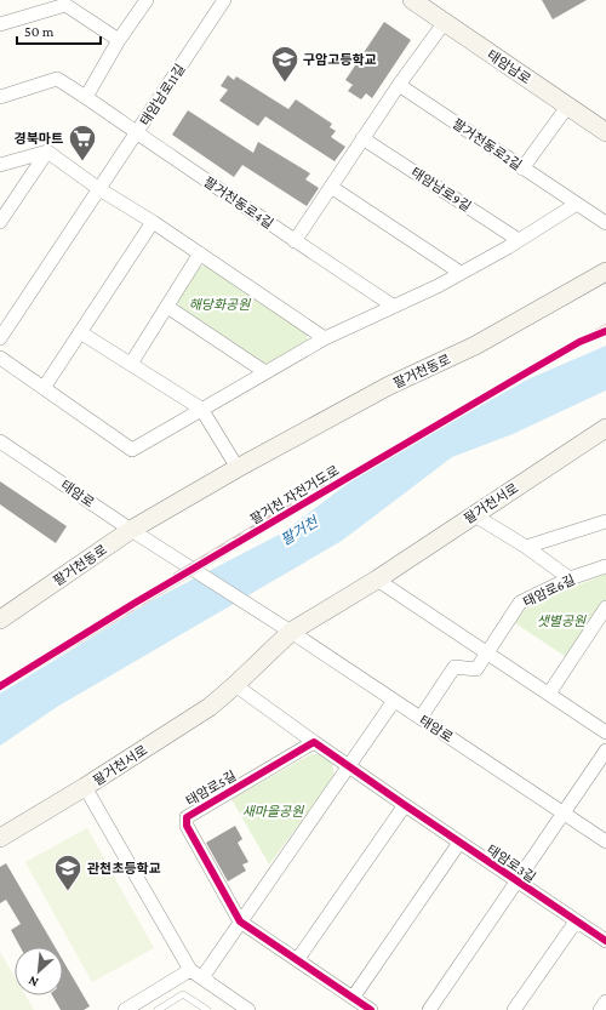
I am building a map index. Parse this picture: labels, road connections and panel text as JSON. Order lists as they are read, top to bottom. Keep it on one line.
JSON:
{"streets":{"main road":["태암남로","팔거천동로","팔거천서로"],"street":["태암남로11길","팔거천동로2길","태암남로9길","팔거천동로4길","태암로","태암로6길","태암로5길","태암로3길"],"cycle path":["팔거천 자전거도로"]},"crossings":[["태암남로11길","팔거천동로4길"],["팔거천동로","태암로"],["태암로","팔거천서로"],["태암로","태암로6길"],["태암로","태암로3길"]],"water":["팔거천"],"parks":["해당화공원","샛별공원","새마을공원"],"places":{"school or university":["구암고등학교","관천초등학교"],"supermarket":["경북마트"]},"scale_bar":"50 m","north":"bottom left"}
